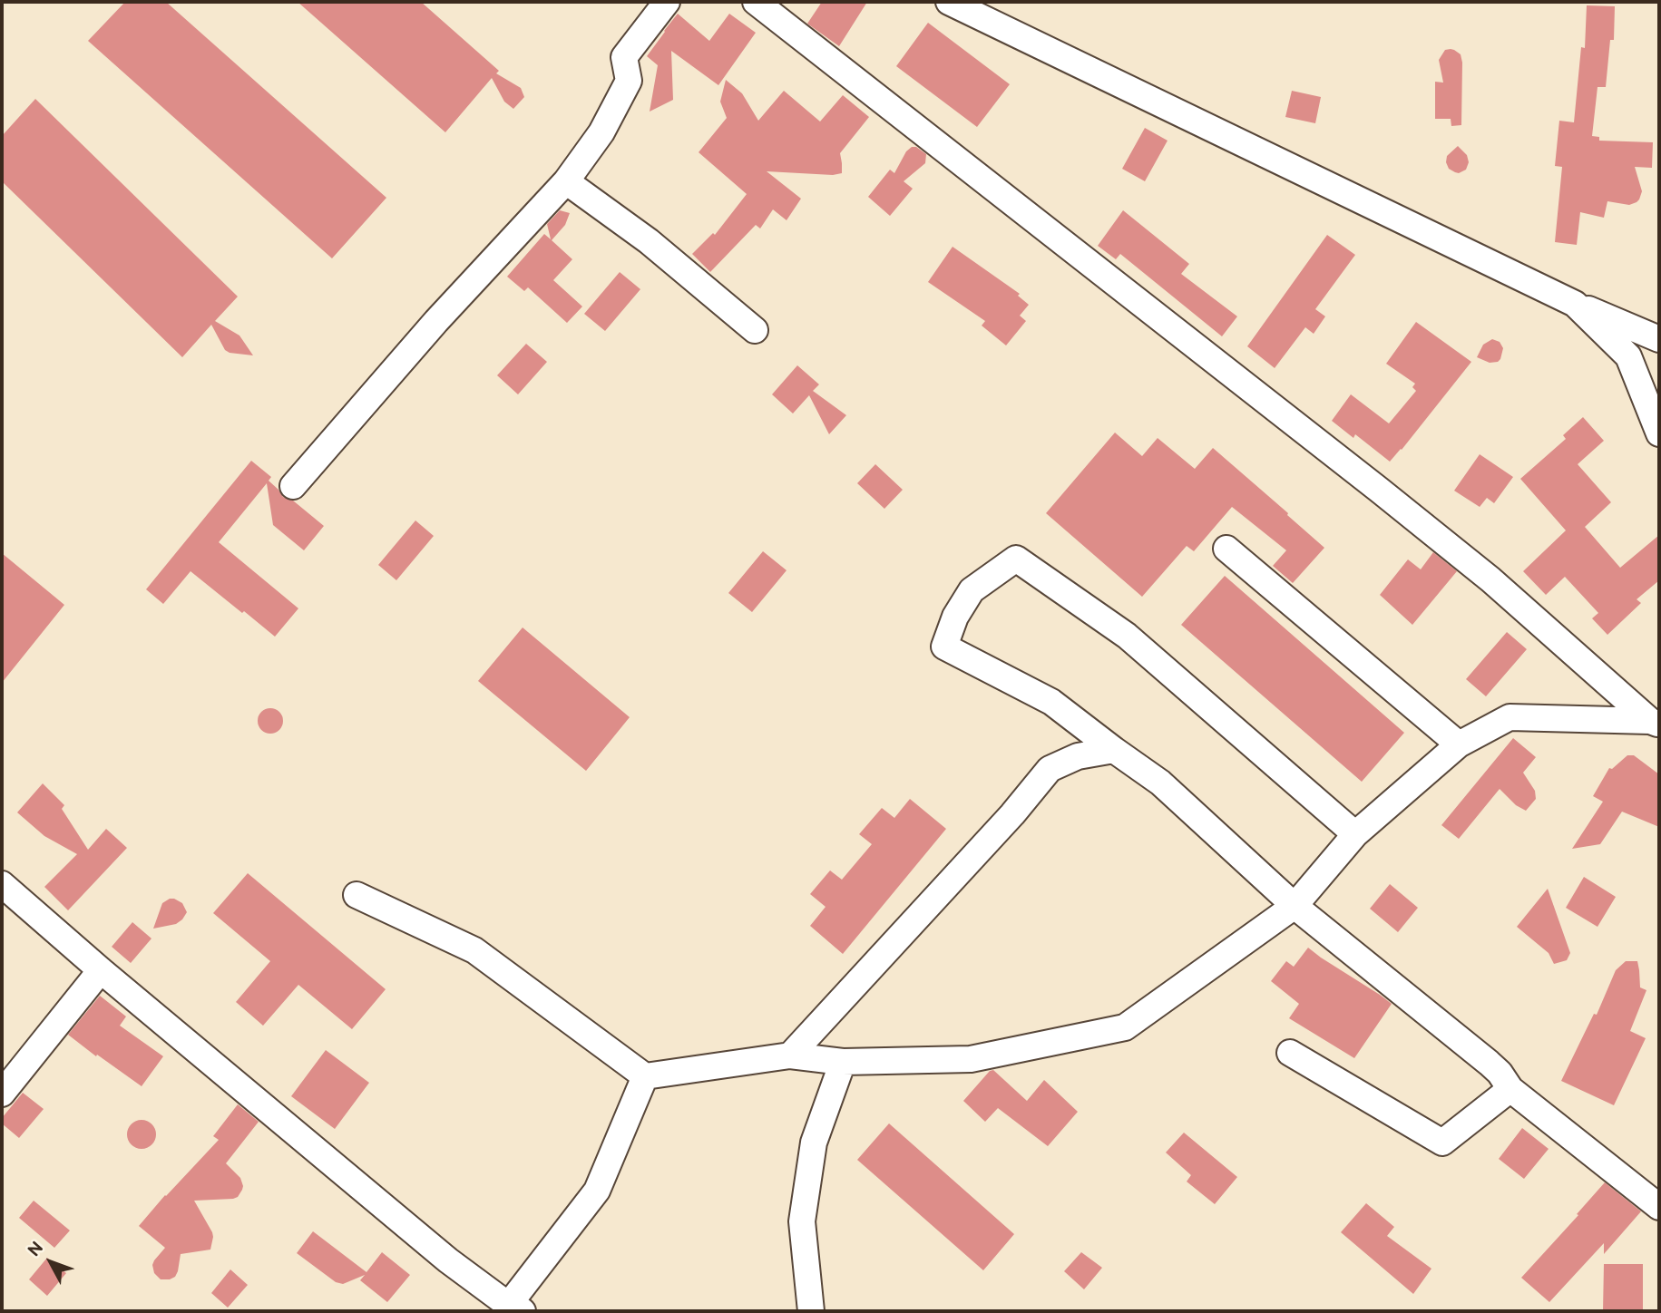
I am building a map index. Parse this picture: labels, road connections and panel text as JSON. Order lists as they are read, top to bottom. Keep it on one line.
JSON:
{"north":"top left"}
